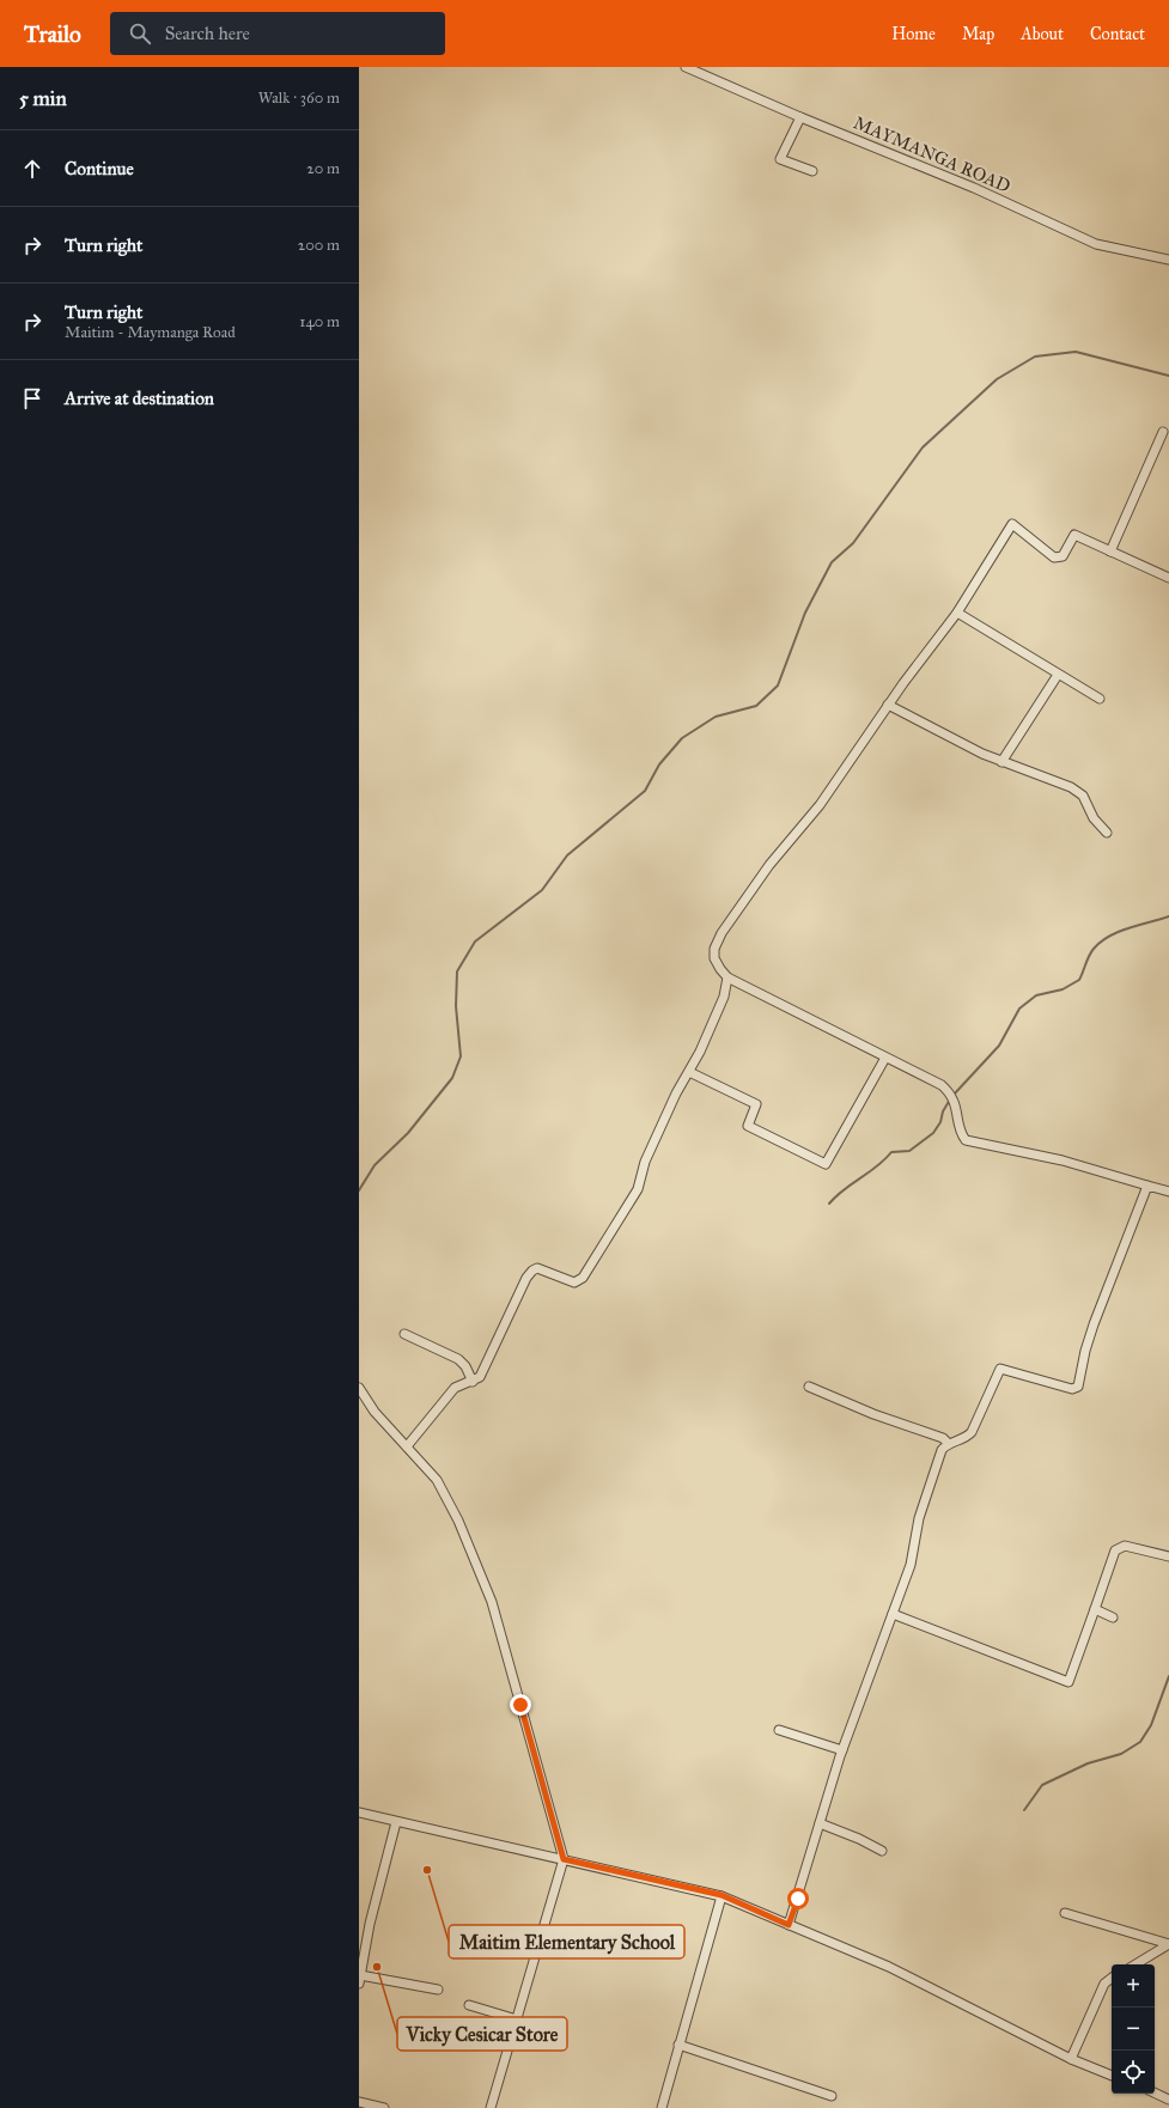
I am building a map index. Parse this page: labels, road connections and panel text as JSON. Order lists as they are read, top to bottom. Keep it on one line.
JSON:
{"streets":{"street":["MAYMANGA ROAD"]},"places":["Maitim Elementary School","Vicky Cesicar Store"],"page":{"header":"Trailo","search":"Search here","nav":["Home","Map","About","Contact"],"heading":["5 min","Walk · 360 m"],"list":[["Continue","20 m"],["Turn right","200 m"],["Turn right","Maitim - Maymanga Road","140 m"],"Arrive at destination"],"map_buttons":["+","−"]}}
